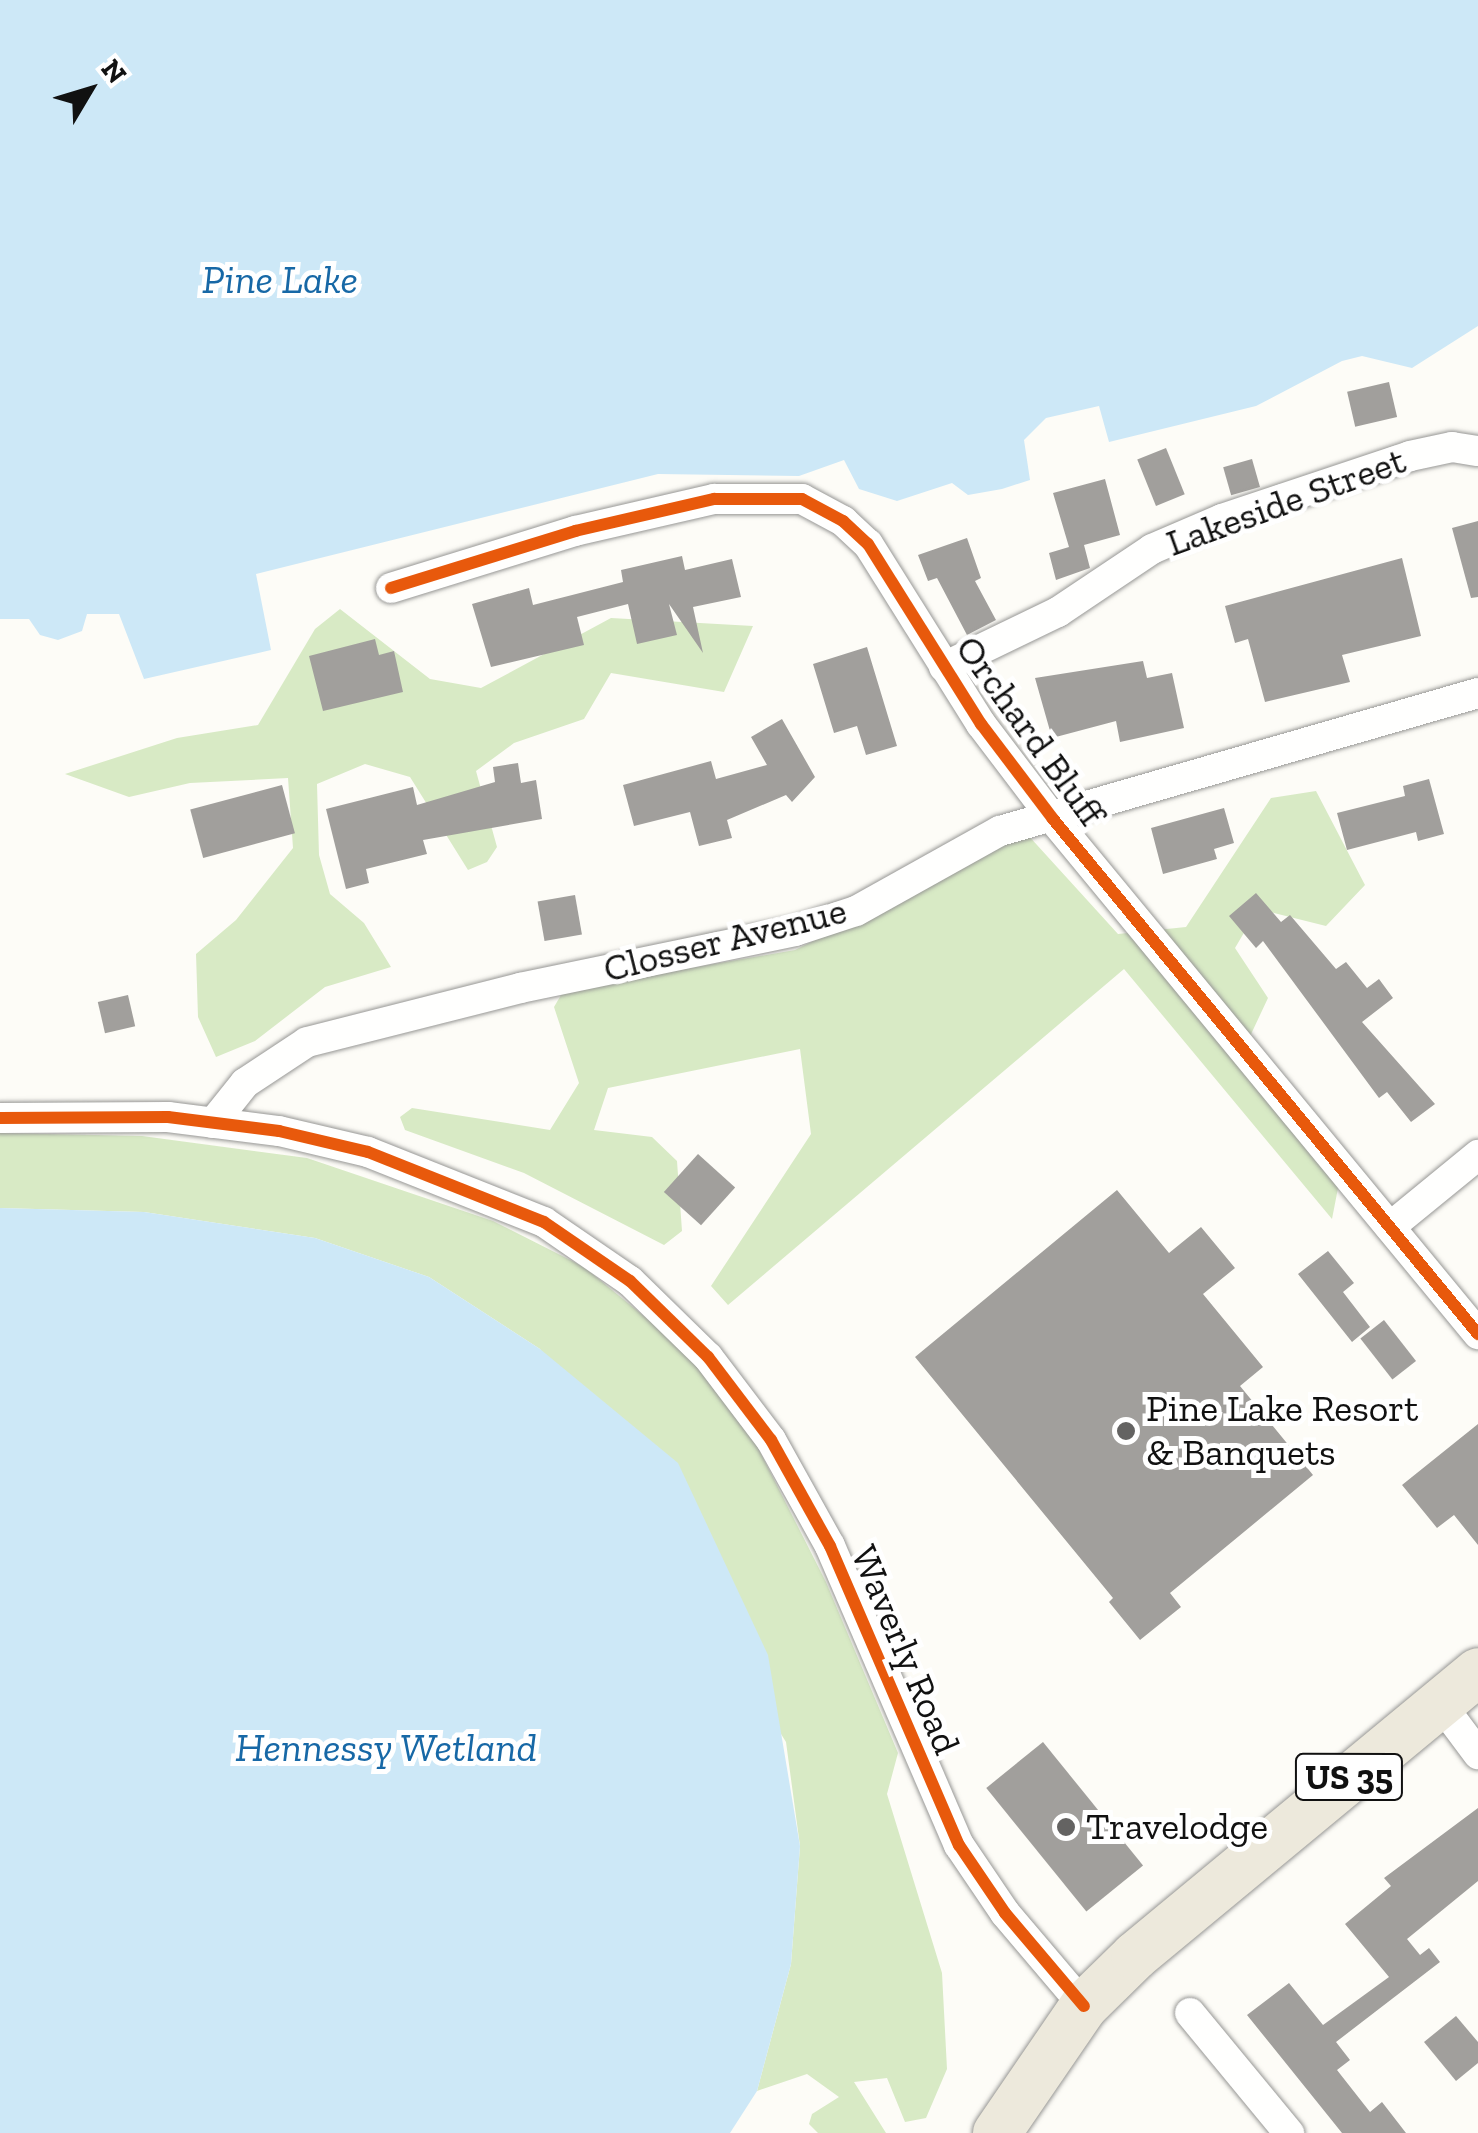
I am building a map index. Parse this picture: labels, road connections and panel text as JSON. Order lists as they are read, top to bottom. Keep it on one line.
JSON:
{"streets":{"main road":["US 35"],"street":["Lakeside Street","Orchard Bluff","Closser Avenue","Waverly Road"]},"crossings":[["Lakeside Street","Orchard Bluff"],["Orchard Bluff","Closser Avenue"],["Closser Avenue","Waverly Road"],["Waverly Road","US 35"]],"water":["Pine Lake","Hennessy Wetland"],"places":["Pine Lake Resort & Banquets","Travelodge"],"north":"top right"}
